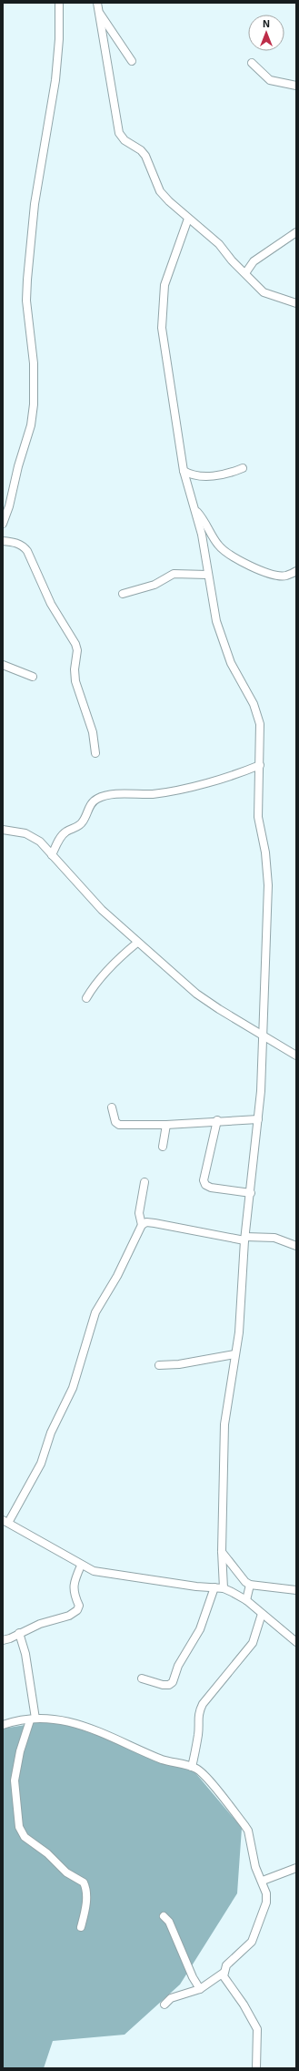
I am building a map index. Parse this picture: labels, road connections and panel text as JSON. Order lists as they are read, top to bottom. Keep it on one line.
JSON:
{"north":"top"}
